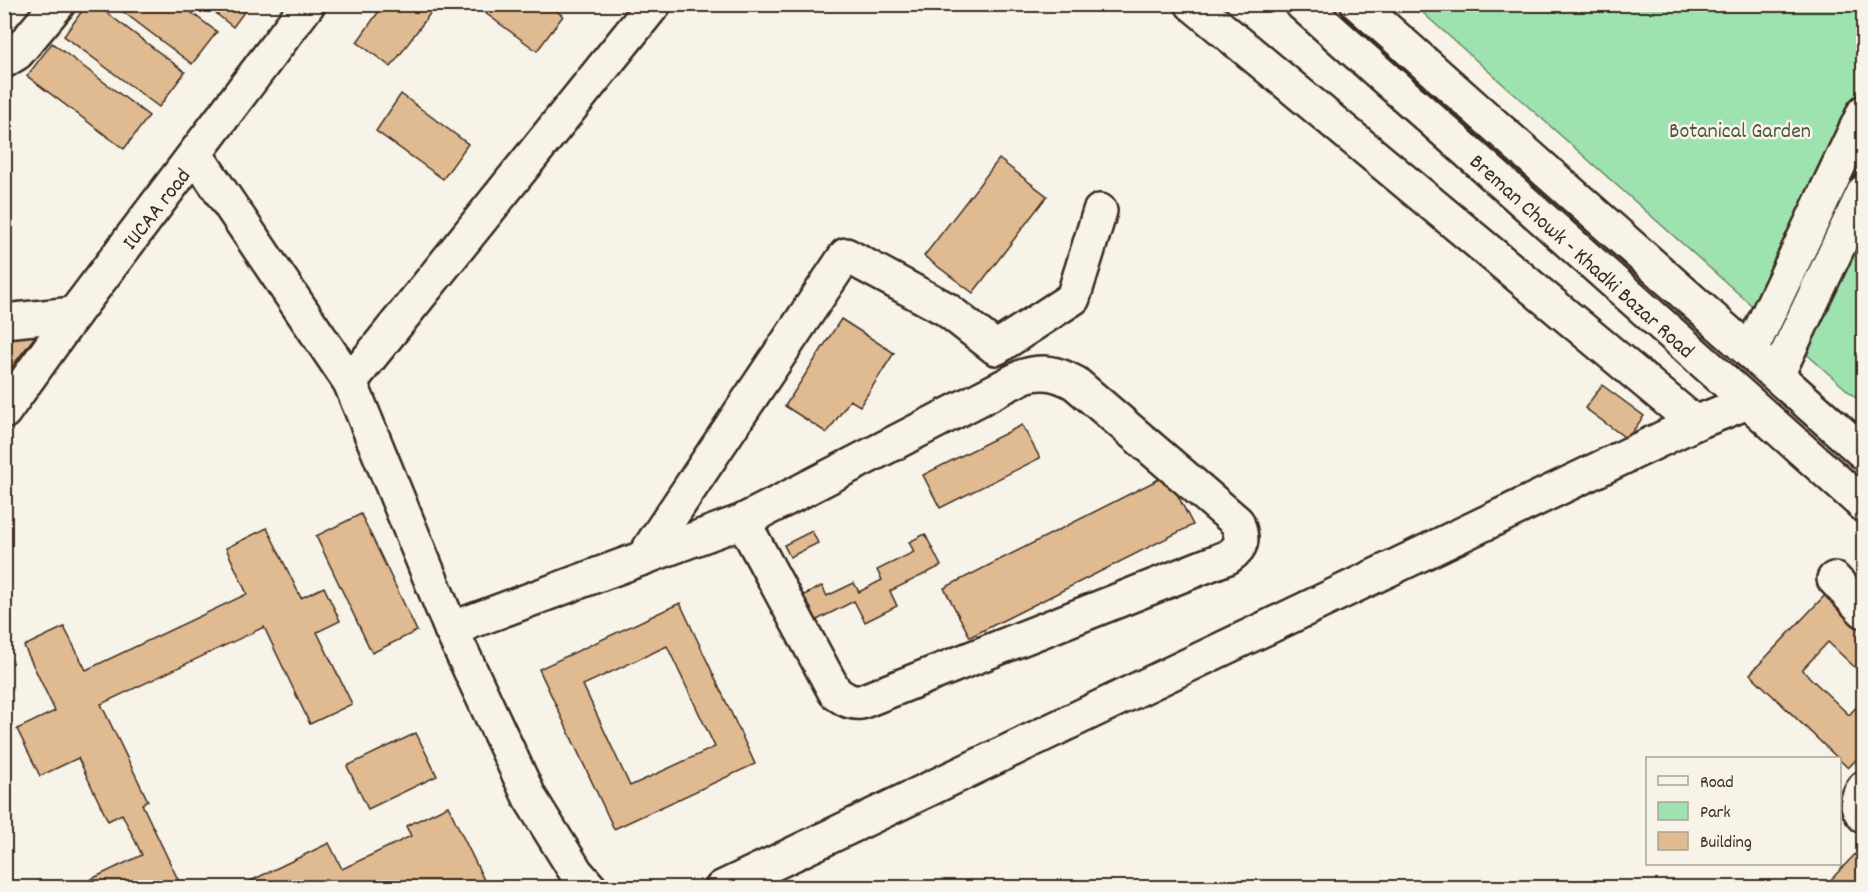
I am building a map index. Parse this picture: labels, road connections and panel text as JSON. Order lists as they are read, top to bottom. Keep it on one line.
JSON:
{"streets":{"main road":["IUCAA road","Breman Chowk - Khadki Bazar Road"]},"parks":["Botanical Garden"],"legend":["Road","Park","Building"]}
